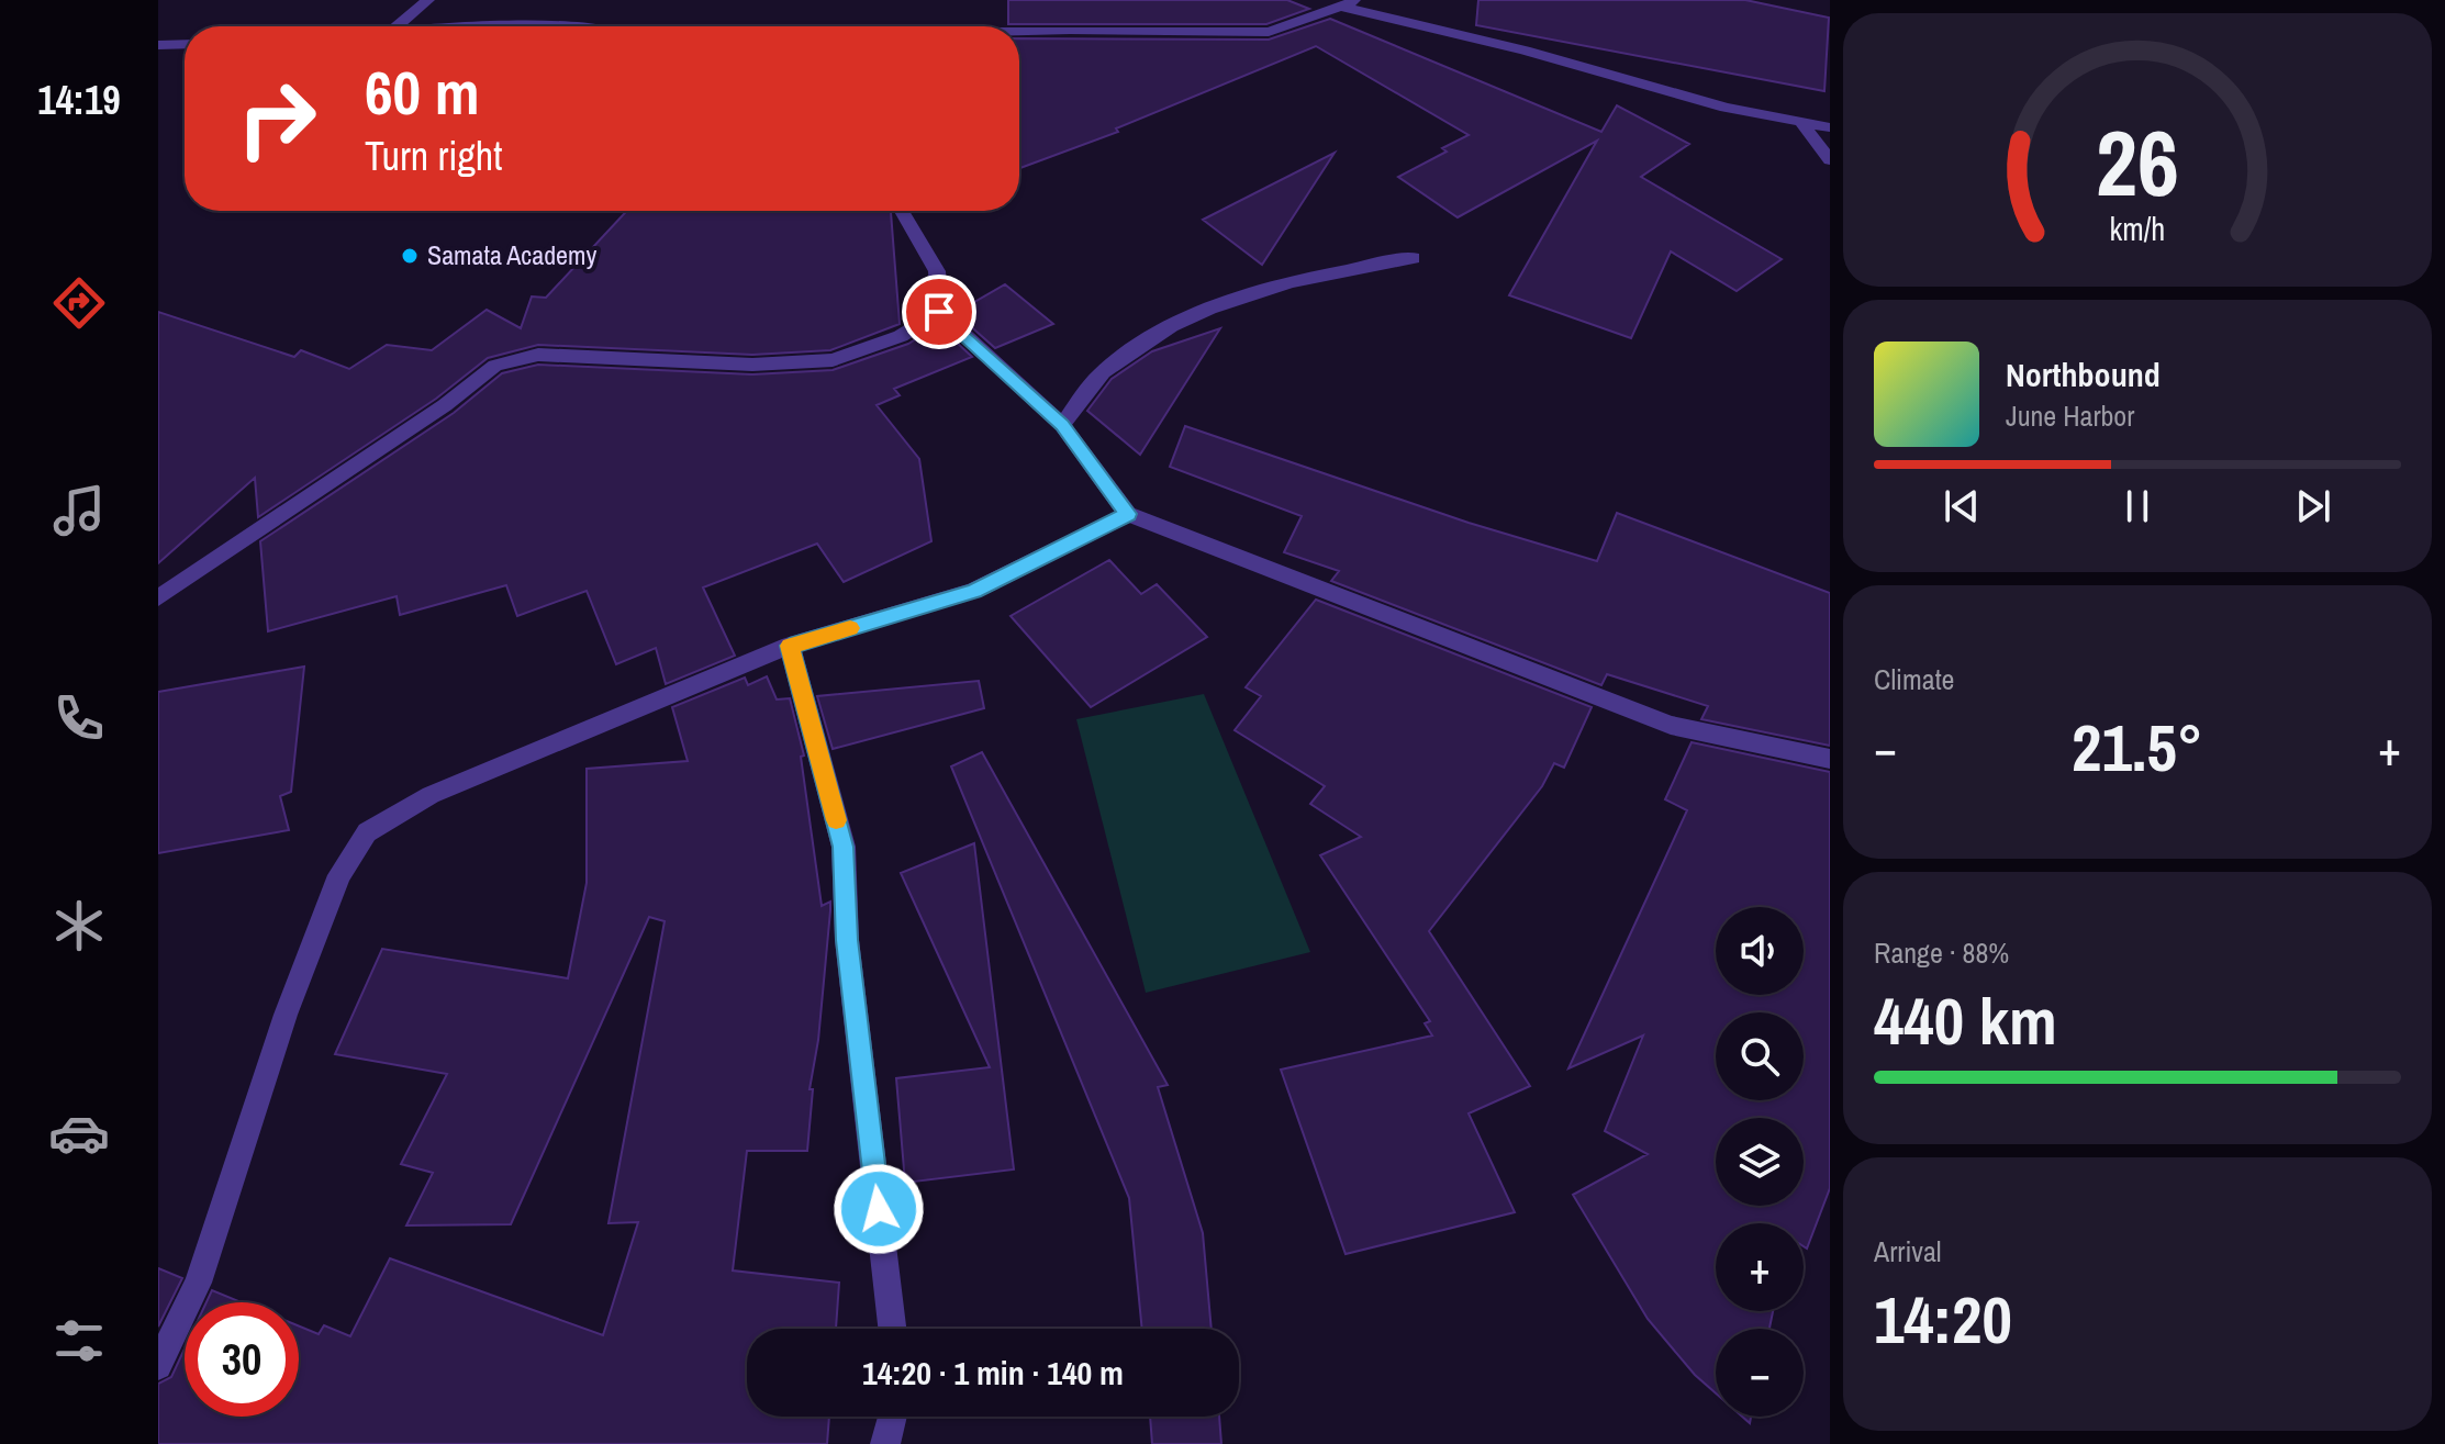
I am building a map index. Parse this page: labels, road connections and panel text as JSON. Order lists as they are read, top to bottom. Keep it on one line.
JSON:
{"places":["Samata Academy"],"page":{"tabs":"14:19","turn":["60 m","Turn right"],"song":["Northbound","June Harbor"],"tile":["Climate",["Range · 88%","440 km"],["Arrival","14:20"]],"heat":["−","21.5°","+"],"map_buttons":["+","−"],"limit":"30","trip":"14:20 · 1 min · 140 m","gauge":["26","km/h"]}}
